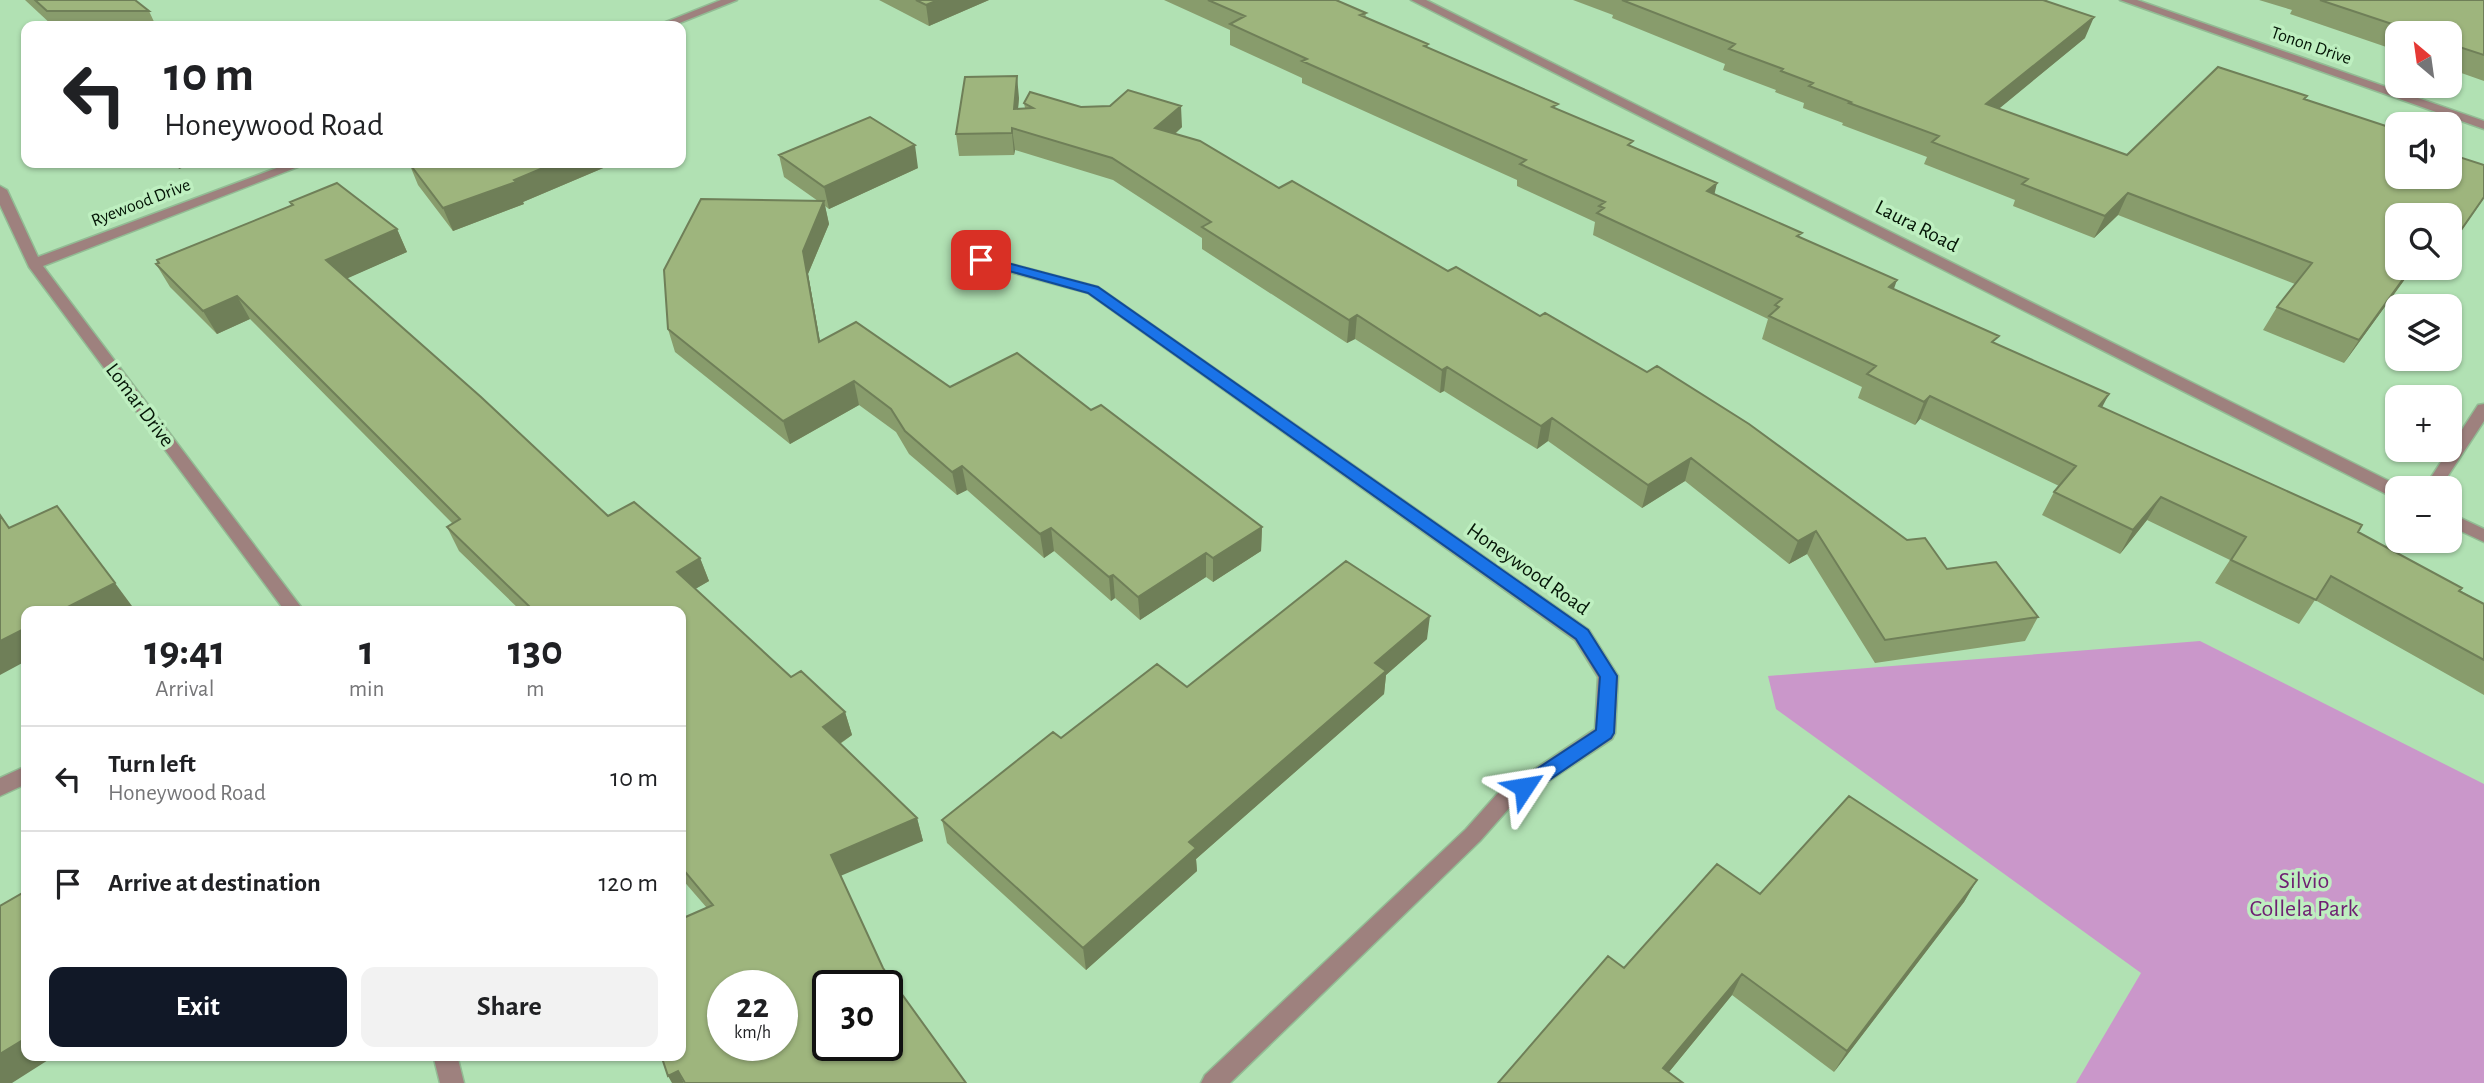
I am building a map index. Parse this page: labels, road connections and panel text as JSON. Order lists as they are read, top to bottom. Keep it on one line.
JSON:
{"streets":{"street":["Tonon Drive","Ryewood Drive","Laura Road","Lomar Drive","Honeywood Road"]},"crossings":[["Ryewood Drive","Lomar Drive"]],"parks":["Silvio Collela Park"],"north":"top left","page":{"map_buttons":["+","−"],"turn":["10 m","Honeywood Road"],"eta":["19:41","Arrival","1","min","130","m"],"list":[{"name":"Turn left","note":"Honeywood Road","value":"10 m"},{"name":"Arrive at destination","value":"120 m"}],"buttons":["Exit","Share"],"speed":"22 km/h","limit":"30"}}
